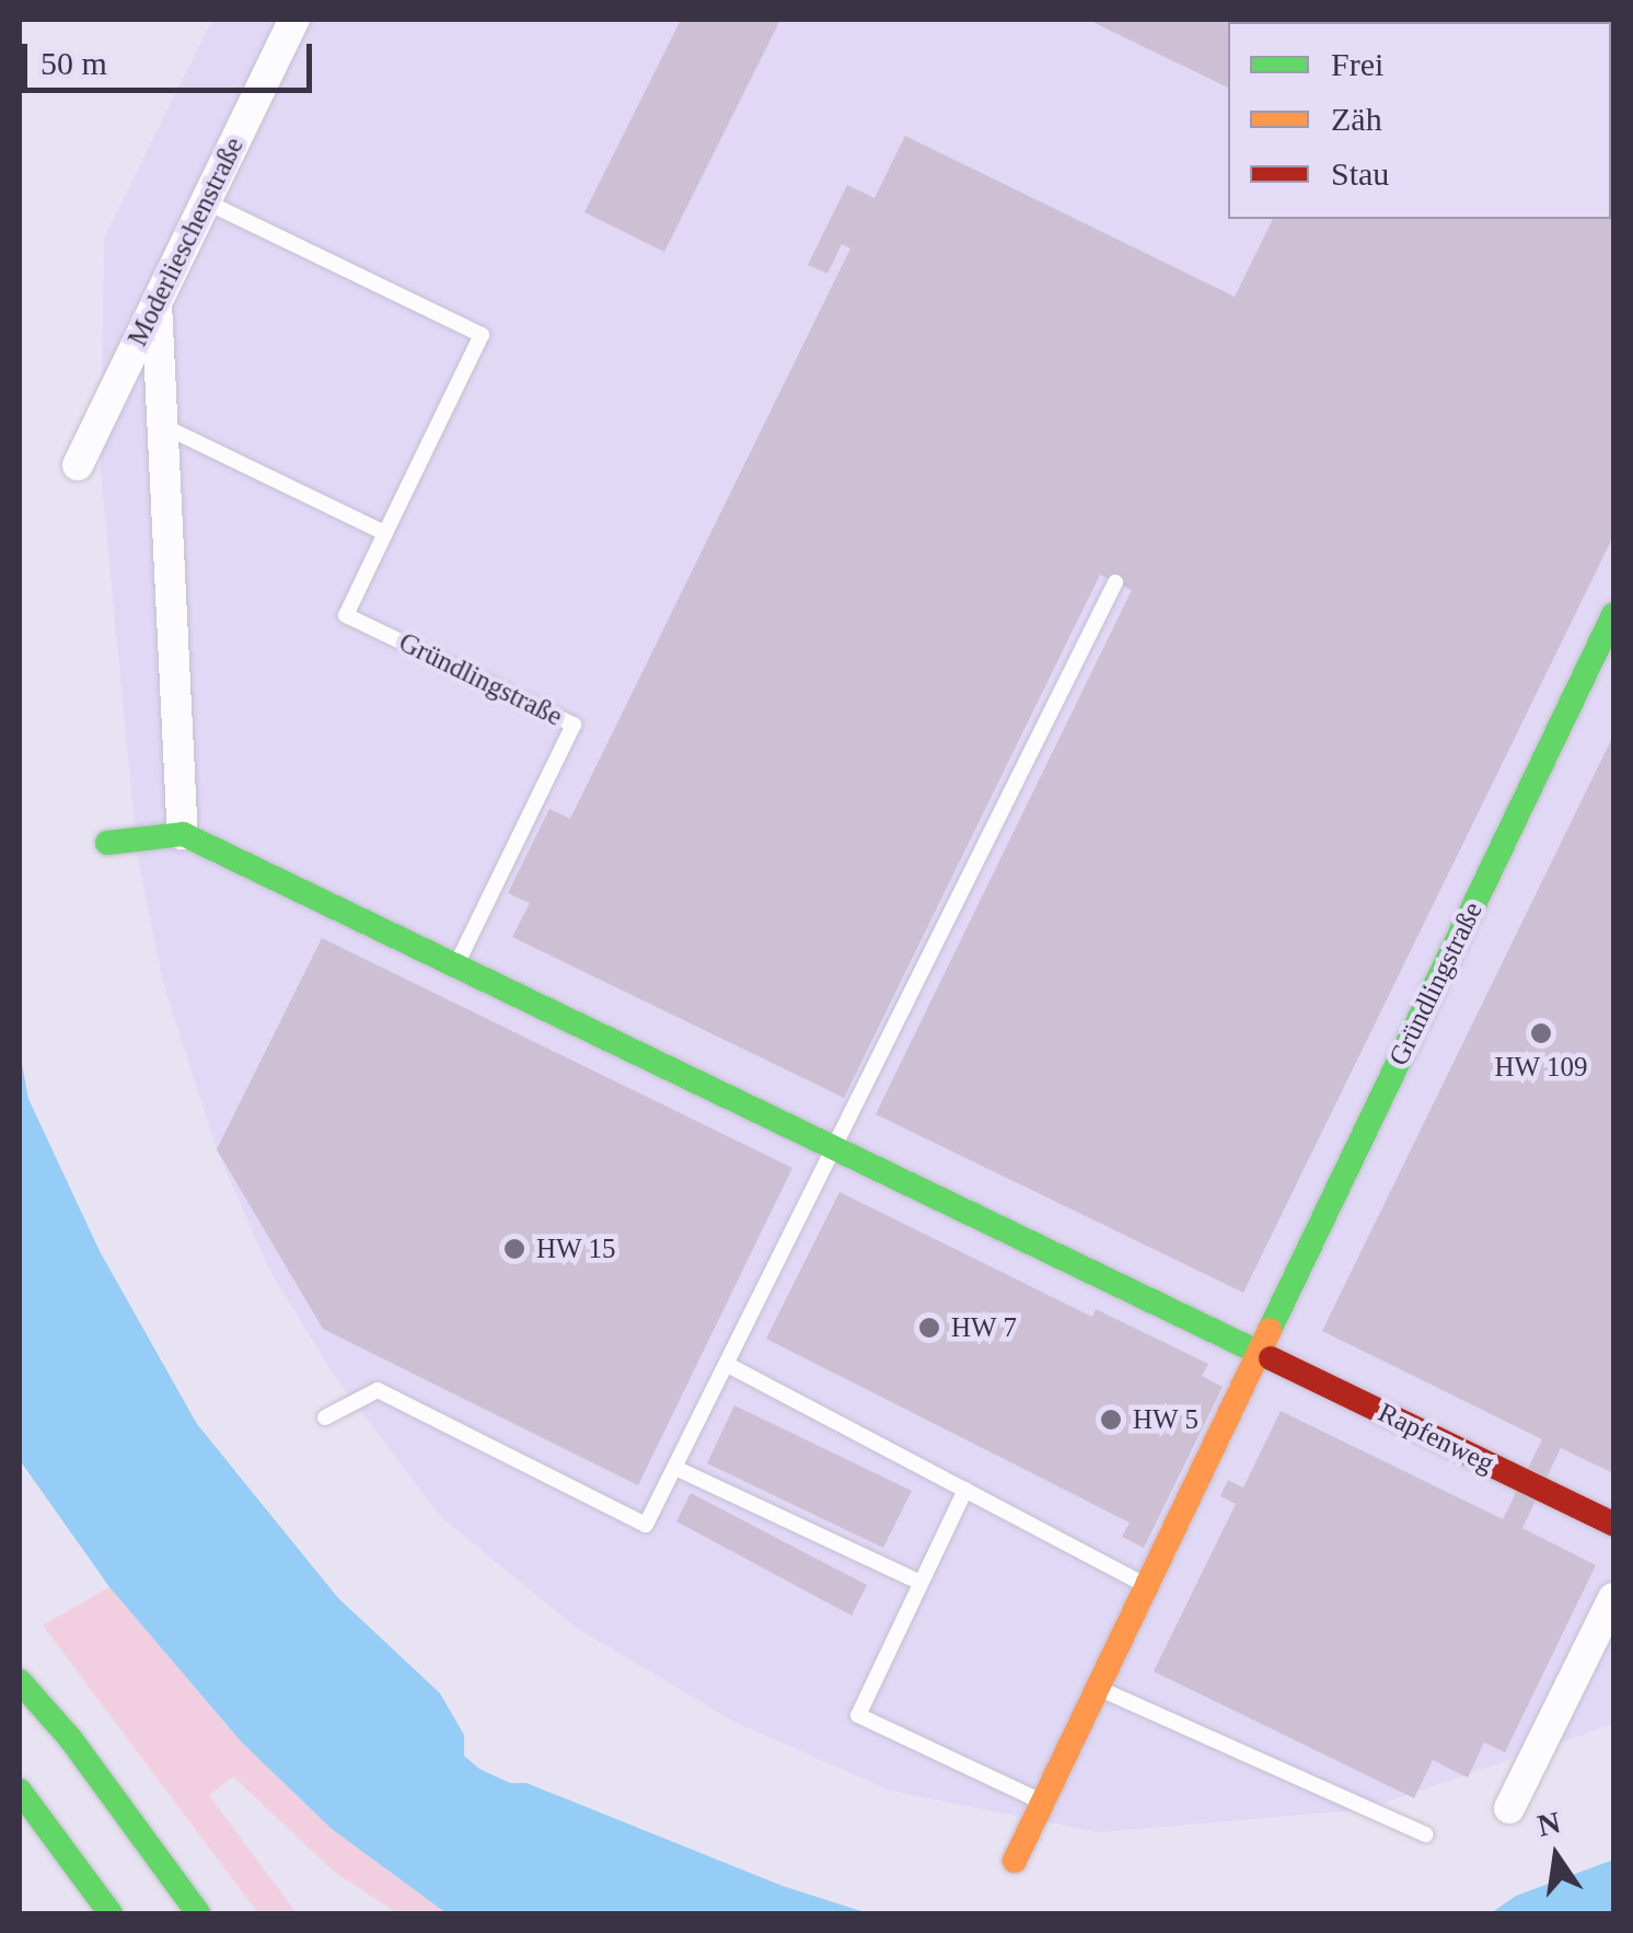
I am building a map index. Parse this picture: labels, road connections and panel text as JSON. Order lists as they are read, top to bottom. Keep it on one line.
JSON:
{"streets":{"street":["Moderlieschenstraße","Gründlingstraße","Rapfenweg"]},"crossings":[["Moderlieschenstraße","Gründlingstraße"],["Gründlingstraße","Rapfenweg"]],"places":["HW 109","HW 15","HW 7","HW 5"],"legend":["Frei","Zäh","Stau"],"scale_bar":"50 m","north":"top"}
